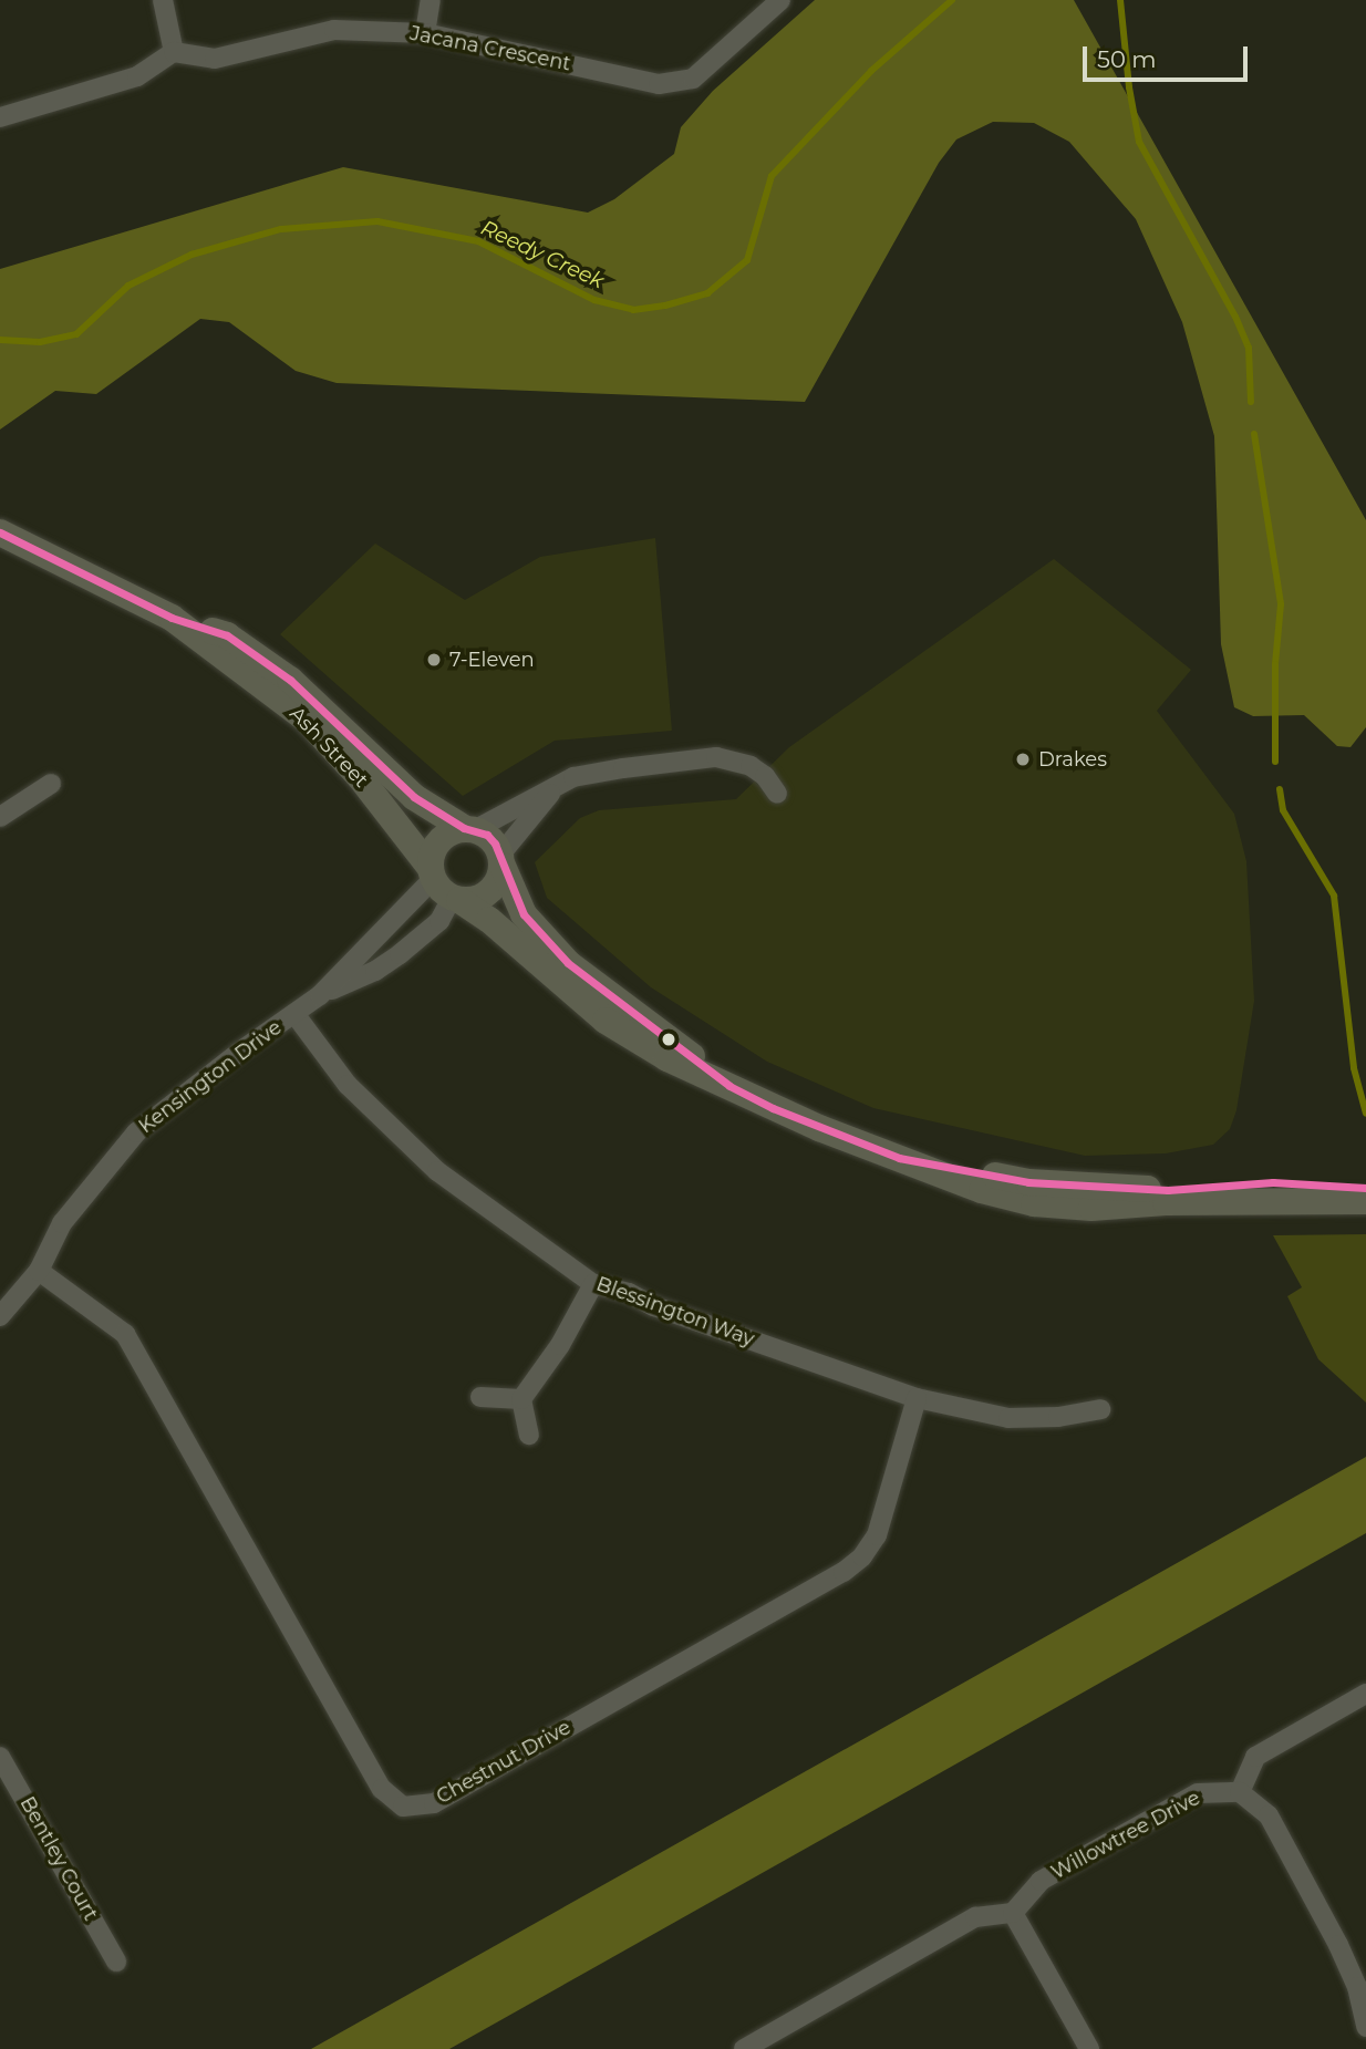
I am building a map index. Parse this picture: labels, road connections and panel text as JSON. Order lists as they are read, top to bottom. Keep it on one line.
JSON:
{"streets":{"main road":["Ash Street"],"street":["Jacana Crescent","Kensington Drive","Blessington Way","Chestnut Drive","Willowtree Drive","Bentley Court"]},"crossings":[["Ash Street","Kensington Drive"],["Kensington Drive","Blessington Way"],["Kensington Drive","Chestnut Drive"],["Blessington Way","Chestnut Drive"]],"water":["Reedy Creek"],"places":["7-Eleven","Drakes"],"scale_bar":"50 m"}
